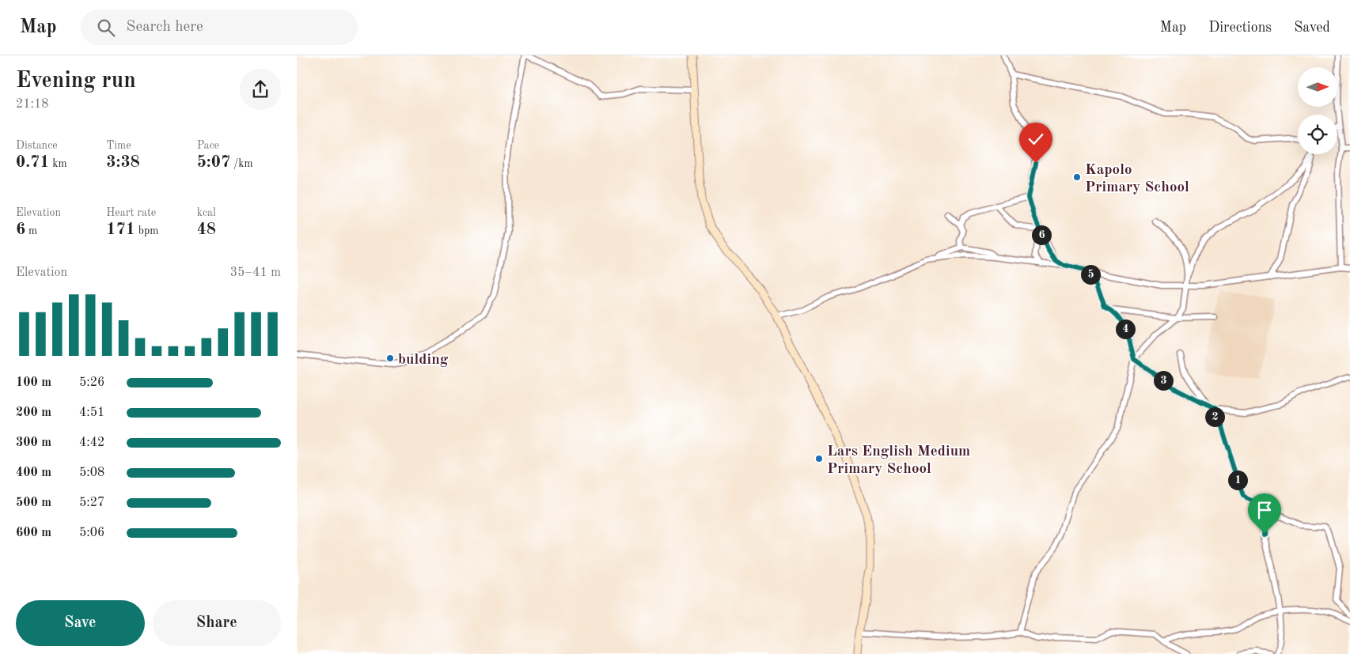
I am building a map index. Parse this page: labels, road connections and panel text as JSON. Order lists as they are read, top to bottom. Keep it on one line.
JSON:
{"places":["Kapolo Primary School","bulding","Lars English Medium Primary School"],"north":"right","page":{"header":"Map","search":"Search here","nav":["Map","Directions","Saved"],"heading":["Evening run","21:18"],"stats":[["Distance","0.71 km"],["Time","3:38"],["Pace","5:07 /km"],["Elevation","6 m"],["Heart rate","171 bpm"],["kcal","48"]],"pins":["6","5","4","3","2","1"],"chart":["Elevation","35–41 m"],"list":[{"name":"100 m","note":"5:26"},{"name":"200 m","note":"4:51"},{"name":"300 m","note":"4:42"},{"name":"400 m","note":"5:08"},{"name":"500 m","note":"5:27"},{"name":"600 m","note":"5:06"}],"buttons":["Save","Share"]}}
